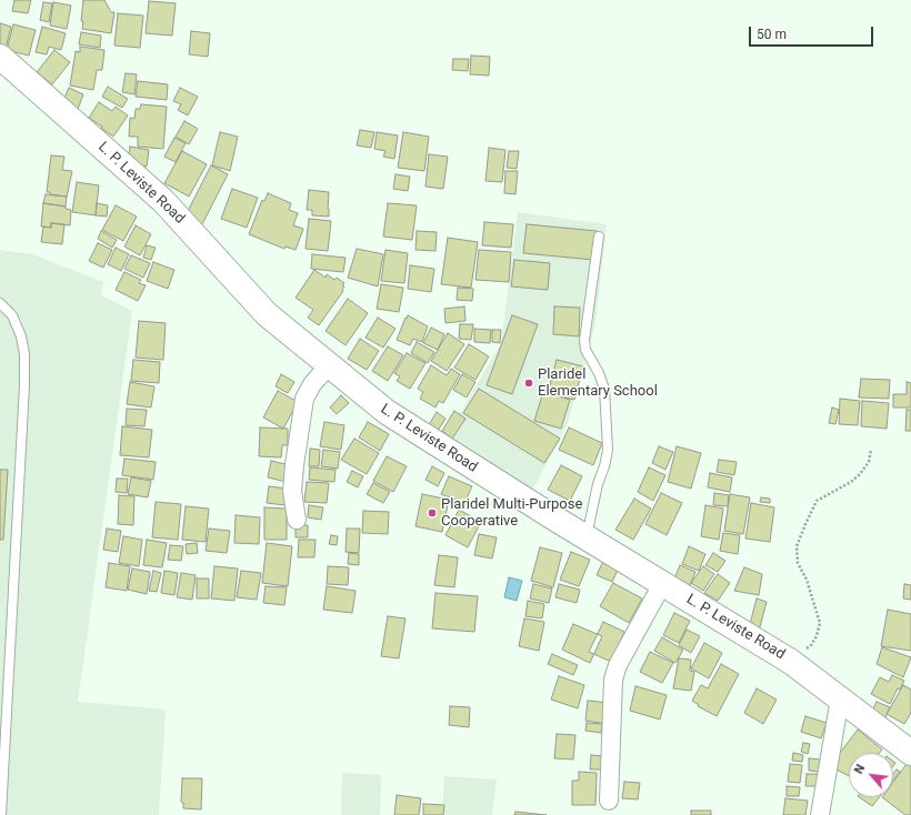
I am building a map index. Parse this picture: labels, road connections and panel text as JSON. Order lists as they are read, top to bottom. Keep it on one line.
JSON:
{"streets":{"main road":["L. P. Leviste Road"]},"places":["Plaridel Elementary School","Plaridel Multi-Purpose Cooperative"],"scale_bar":"50 m","north":"top left"}
